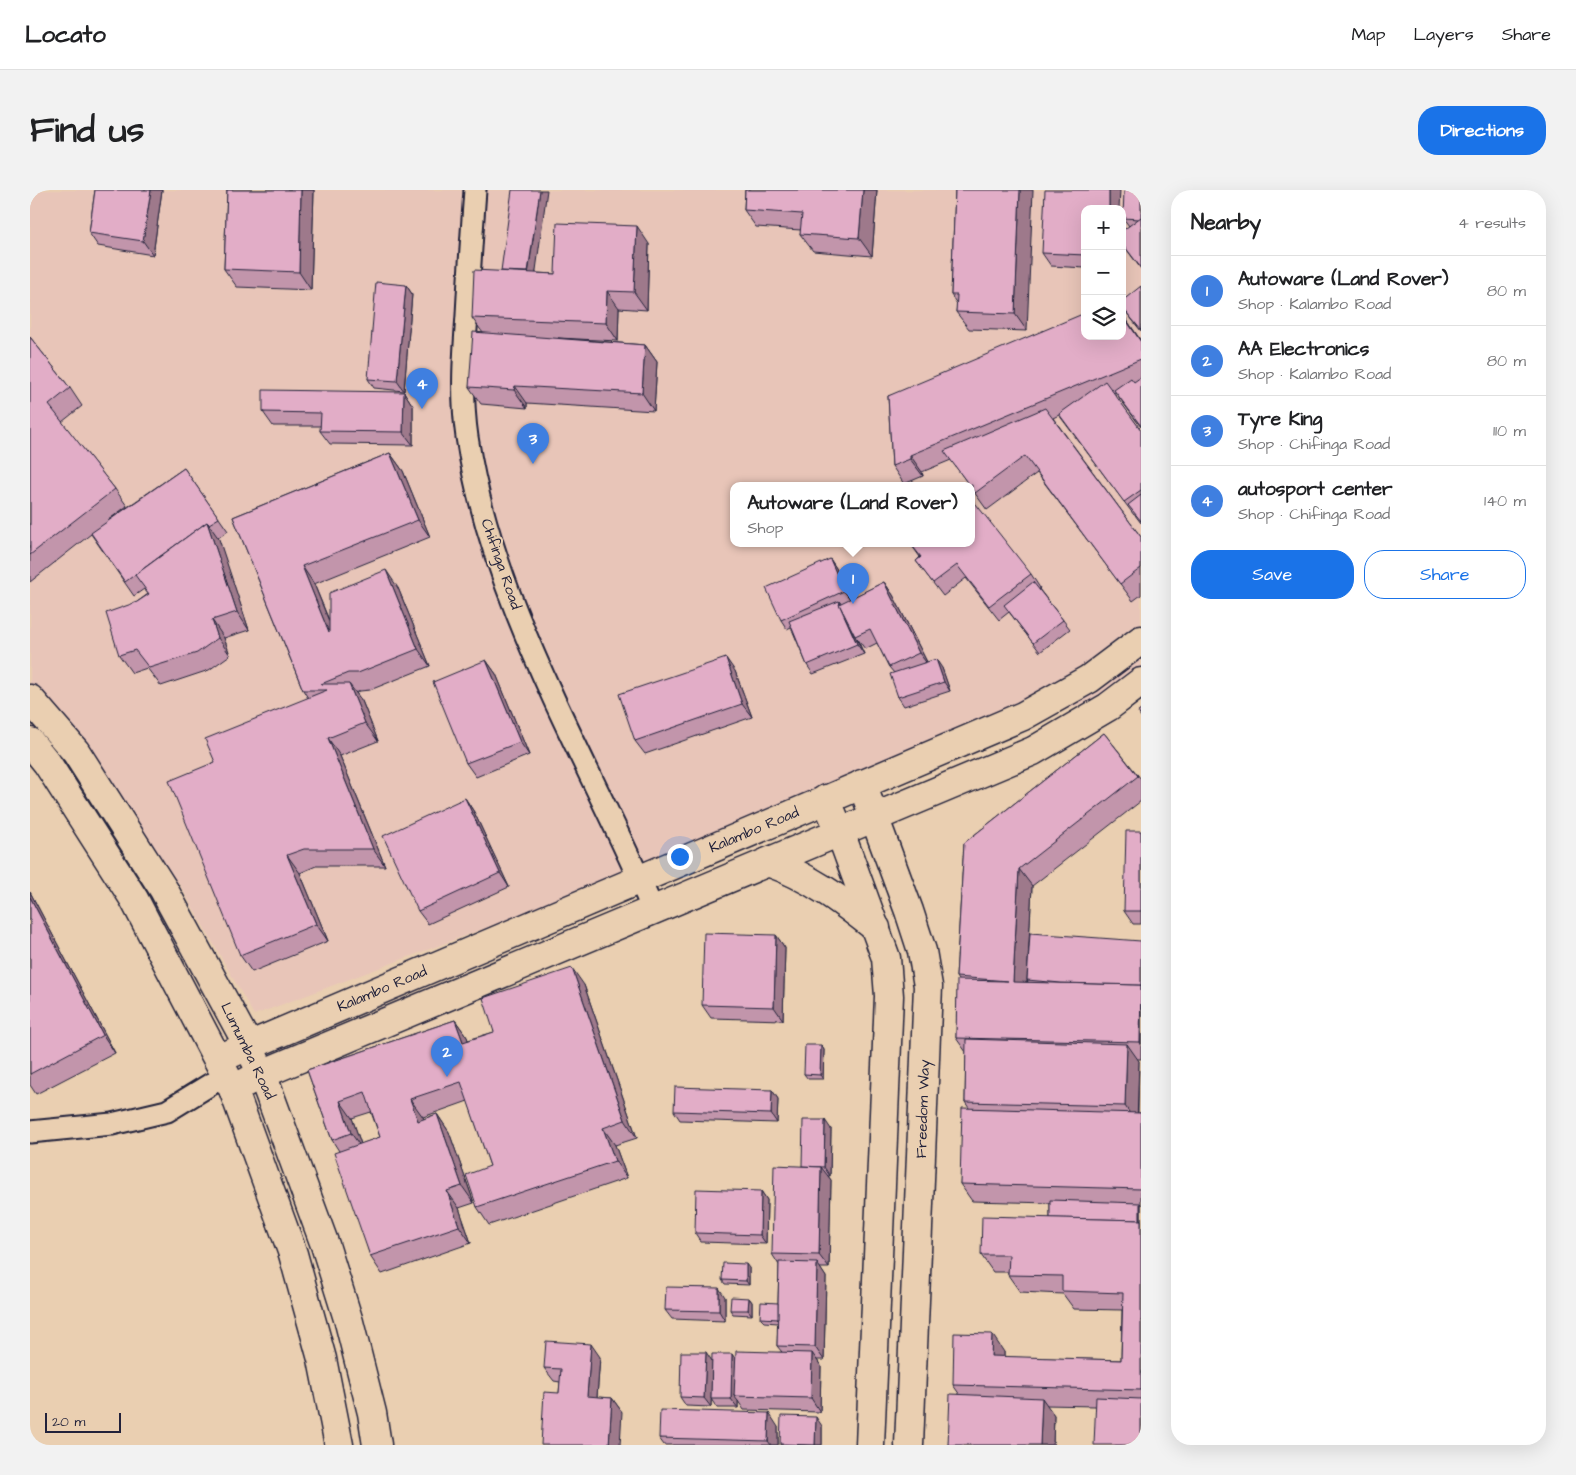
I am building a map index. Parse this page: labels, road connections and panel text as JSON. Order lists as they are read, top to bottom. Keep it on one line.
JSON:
{"streets":{"main road":["Kalambo Road","Lumumba Road","Freedom Way"],"street":["Chifinga Road"]},"crossings":[["Chifinga Road","Kalambo Road"],["Kalambo Road","Lumumba Road"],["Kalambo Road","Freedom Way"]],"scale_bar":"20 m","page":{"header":"Locato","nav":["Map","Layers","Share"],"title":"Find us","buttons":["Directions",["Save","Share"]],"heading":["Nearby","4 results"],"map_buttons":["+","−"],"list":[{"mark":"1","name":"Autoware (Land Rover)","note":"Shop · Kalambo Road","value":"80 m"},{"mark":"2","name":"AA Electronics","note":"Shop · Kalambo Road","value":"80 m"},{"mark":"3","name":"Tyre King","note":"Shop · Chifinga Road","value":"110 m"},{"mark":"4","name":"autosport center","note":"Shop · Chifinga Road","value":"140 m"}],"pins":["4","3","1","2"],"popup":["Autoware (Land Rover)","Shop"],"scale":"20 m"}}
